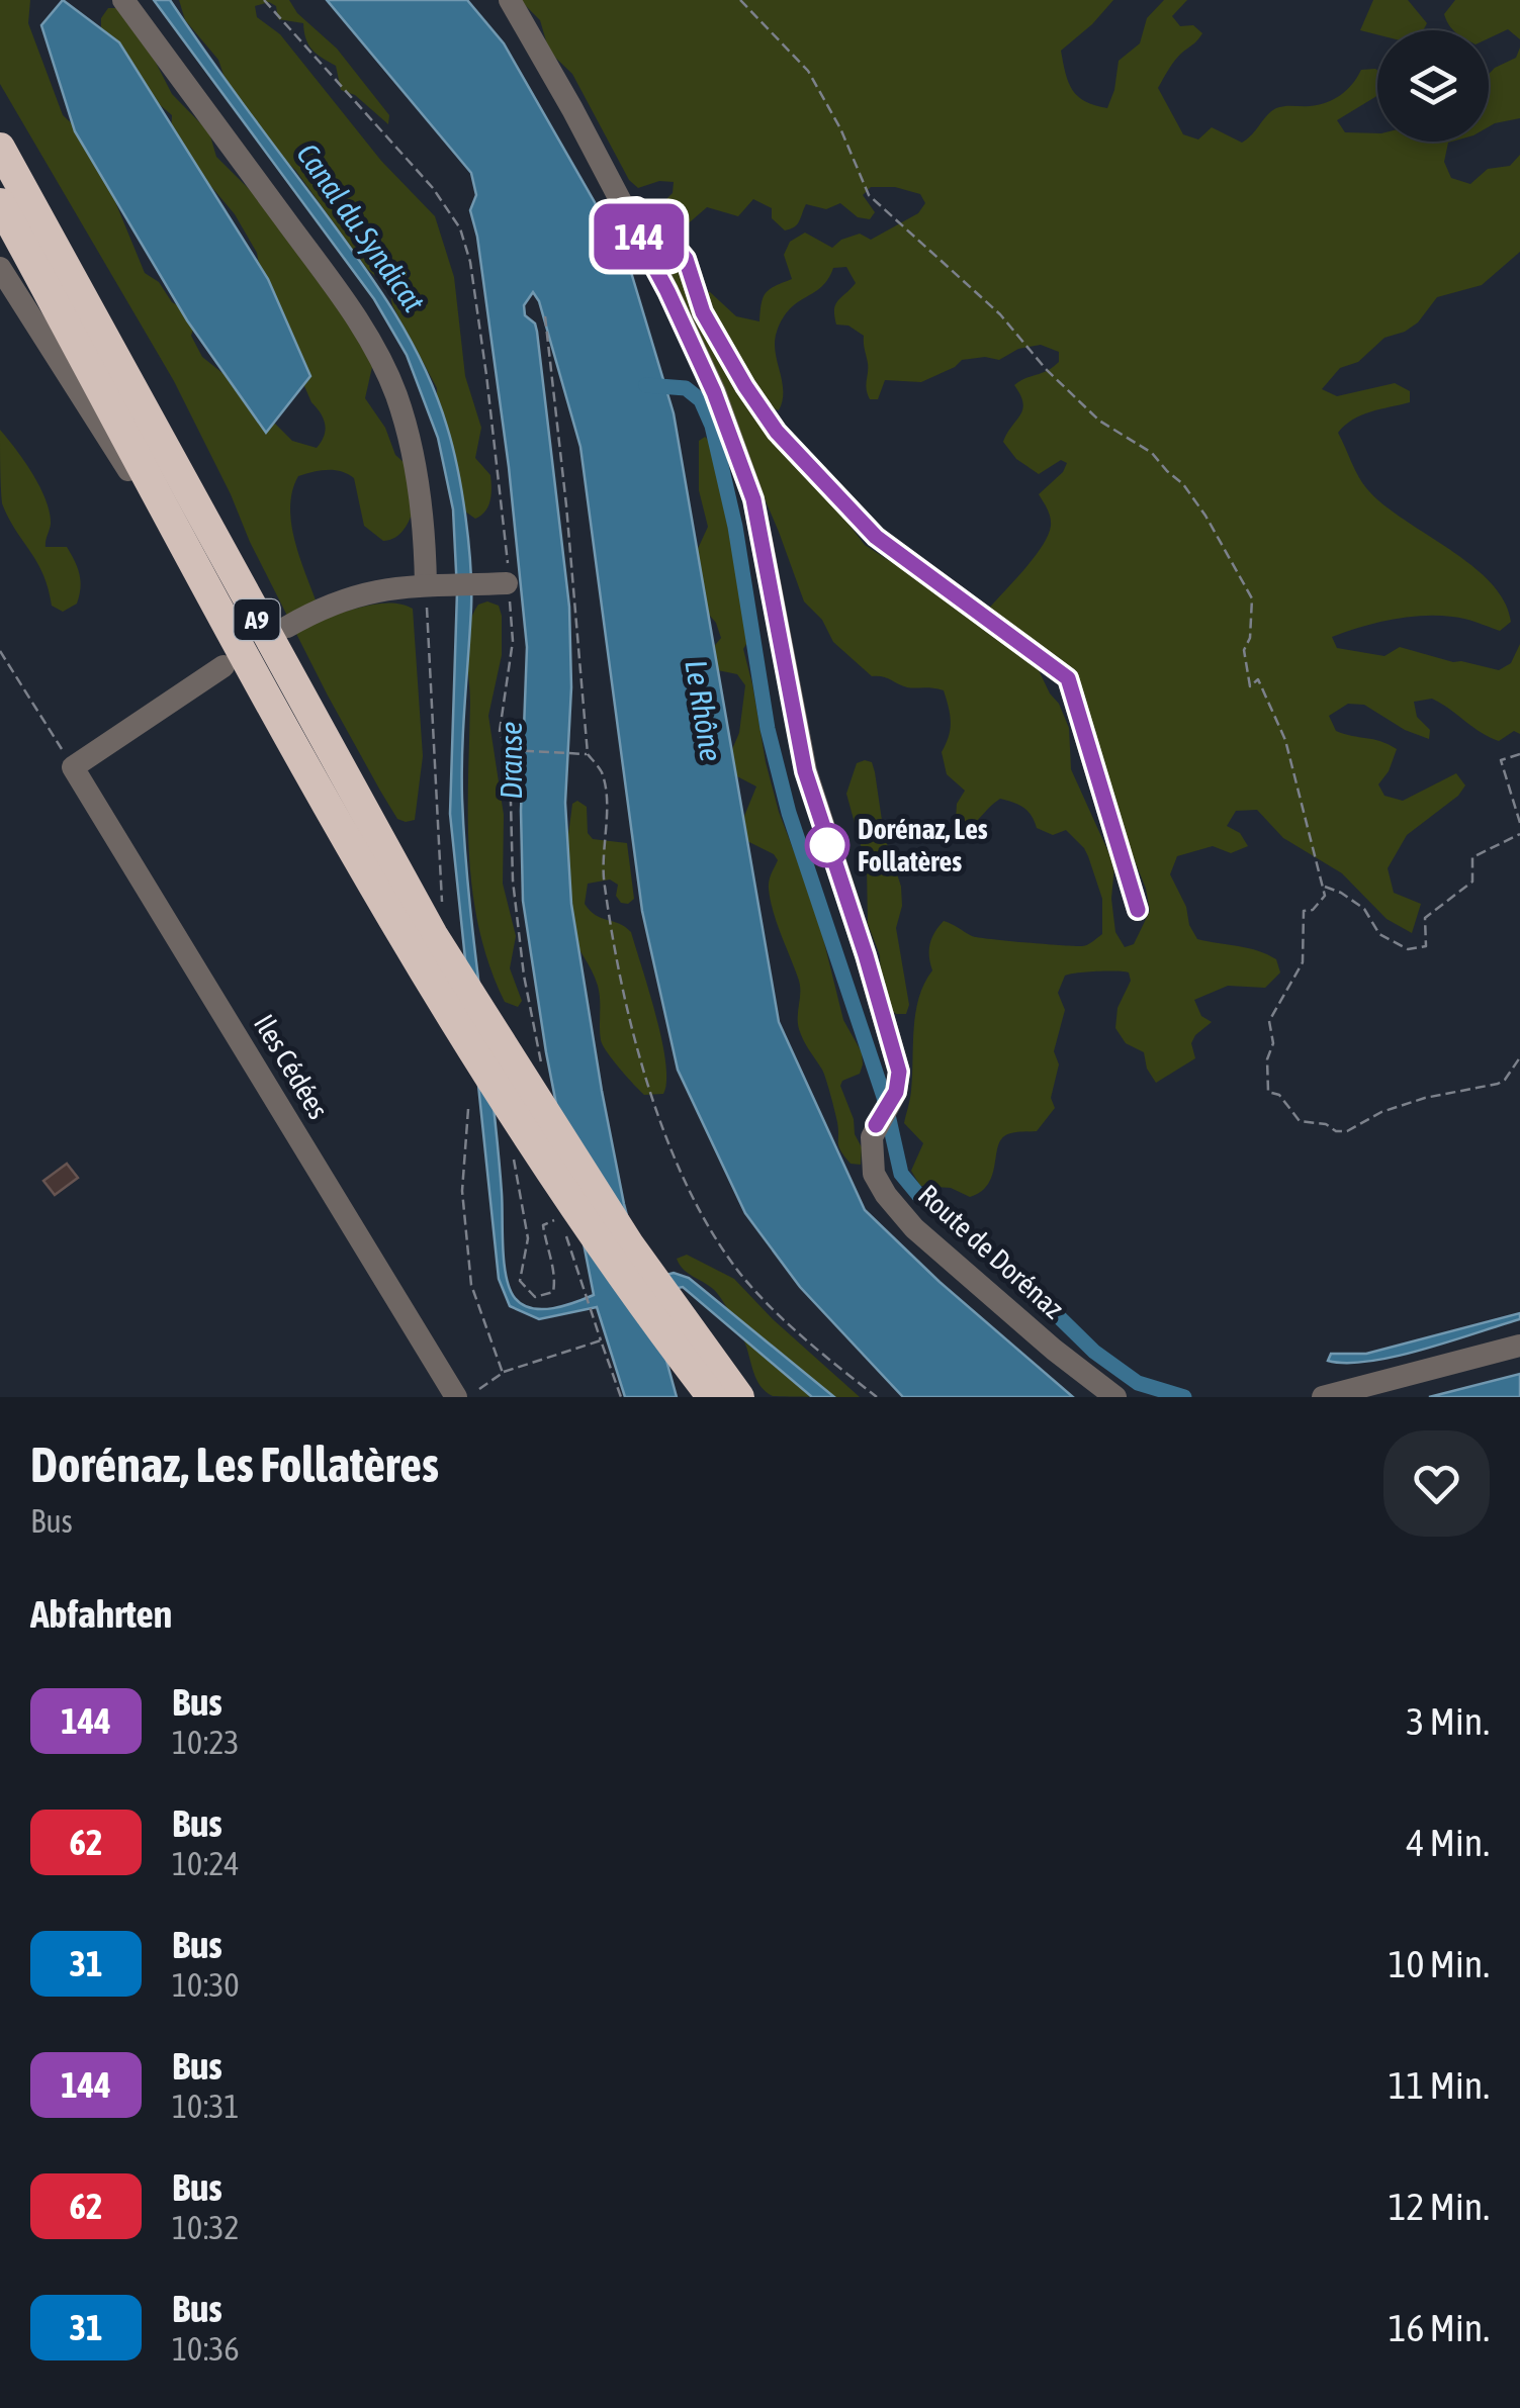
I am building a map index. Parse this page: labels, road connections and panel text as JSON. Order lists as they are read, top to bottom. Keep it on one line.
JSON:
{"streets":{"highway":["A9"],"street":["Iles Cédées","Route de Dorénaz"]},"water":["Canal du Syndicat","Le Rhône","Dranse"],"places":["Dorénaz, Les Follatères"],"lines":["bus line 144"],"page":{"on_map":"144","heading":[["Dorénaz, Les Follatères","Bus"],"Abfahrten"],"list":[{"mark":"144","name":"Bus","note":"10:23","value":"3 Min."},{"mark":"62","name":"Bus","note":"10:24","value":"4 Min."},{"mark":"31","name":"Bus","note":"10:30","value":"10 Min."},{"mark":"144","name":"Bus","note":"10:31","value":"11 Min."},{"mark":"62","name":"Bus","note":"10:32","value":"12 Min."},{"mark":"31","name":"Bus","note":"10:36","value":"16 Min."}]}}
